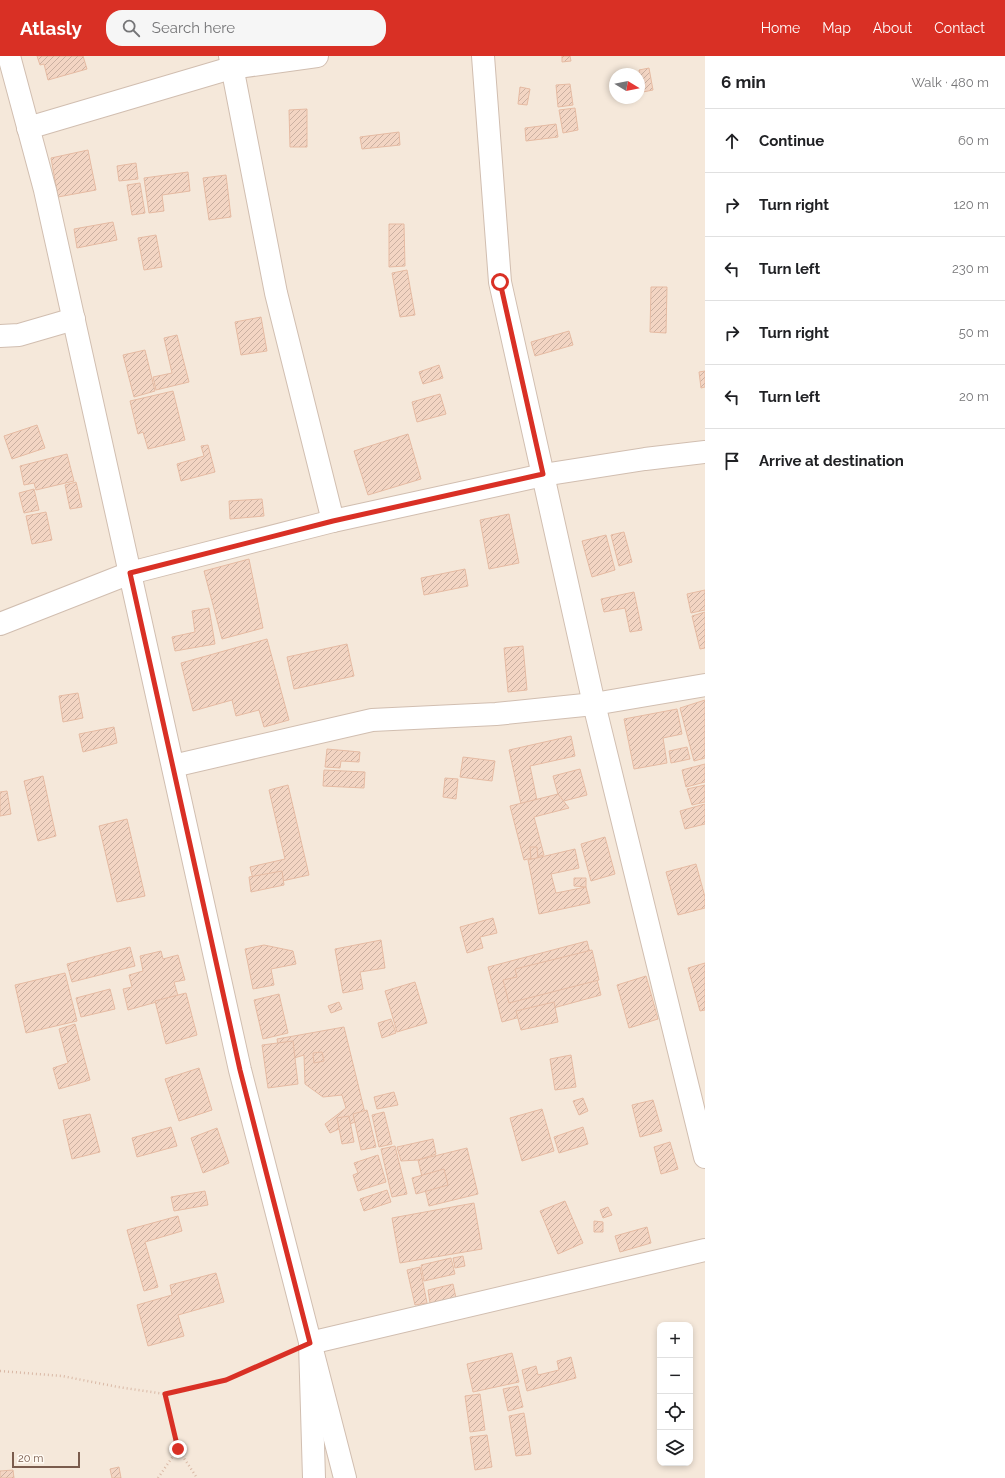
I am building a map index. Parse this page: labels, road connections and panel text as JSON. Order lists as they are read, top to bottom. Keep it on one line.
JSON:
{"scale_bar":"20 m","north":"right","page":{"header":"Atlasly","search":"Search here","nav":["Home","Map","About","Contact"],"heading":["6 min","Walk · 480 m"],"list":[["Continue","60 m"],["Turn right","120 m"],["Turn left","230 m"],["Turn right","50 m"],["Turn left","20 m"],"Arrive at destination"],"map_buttons":["+","−"],"scale":"20 m"}}
